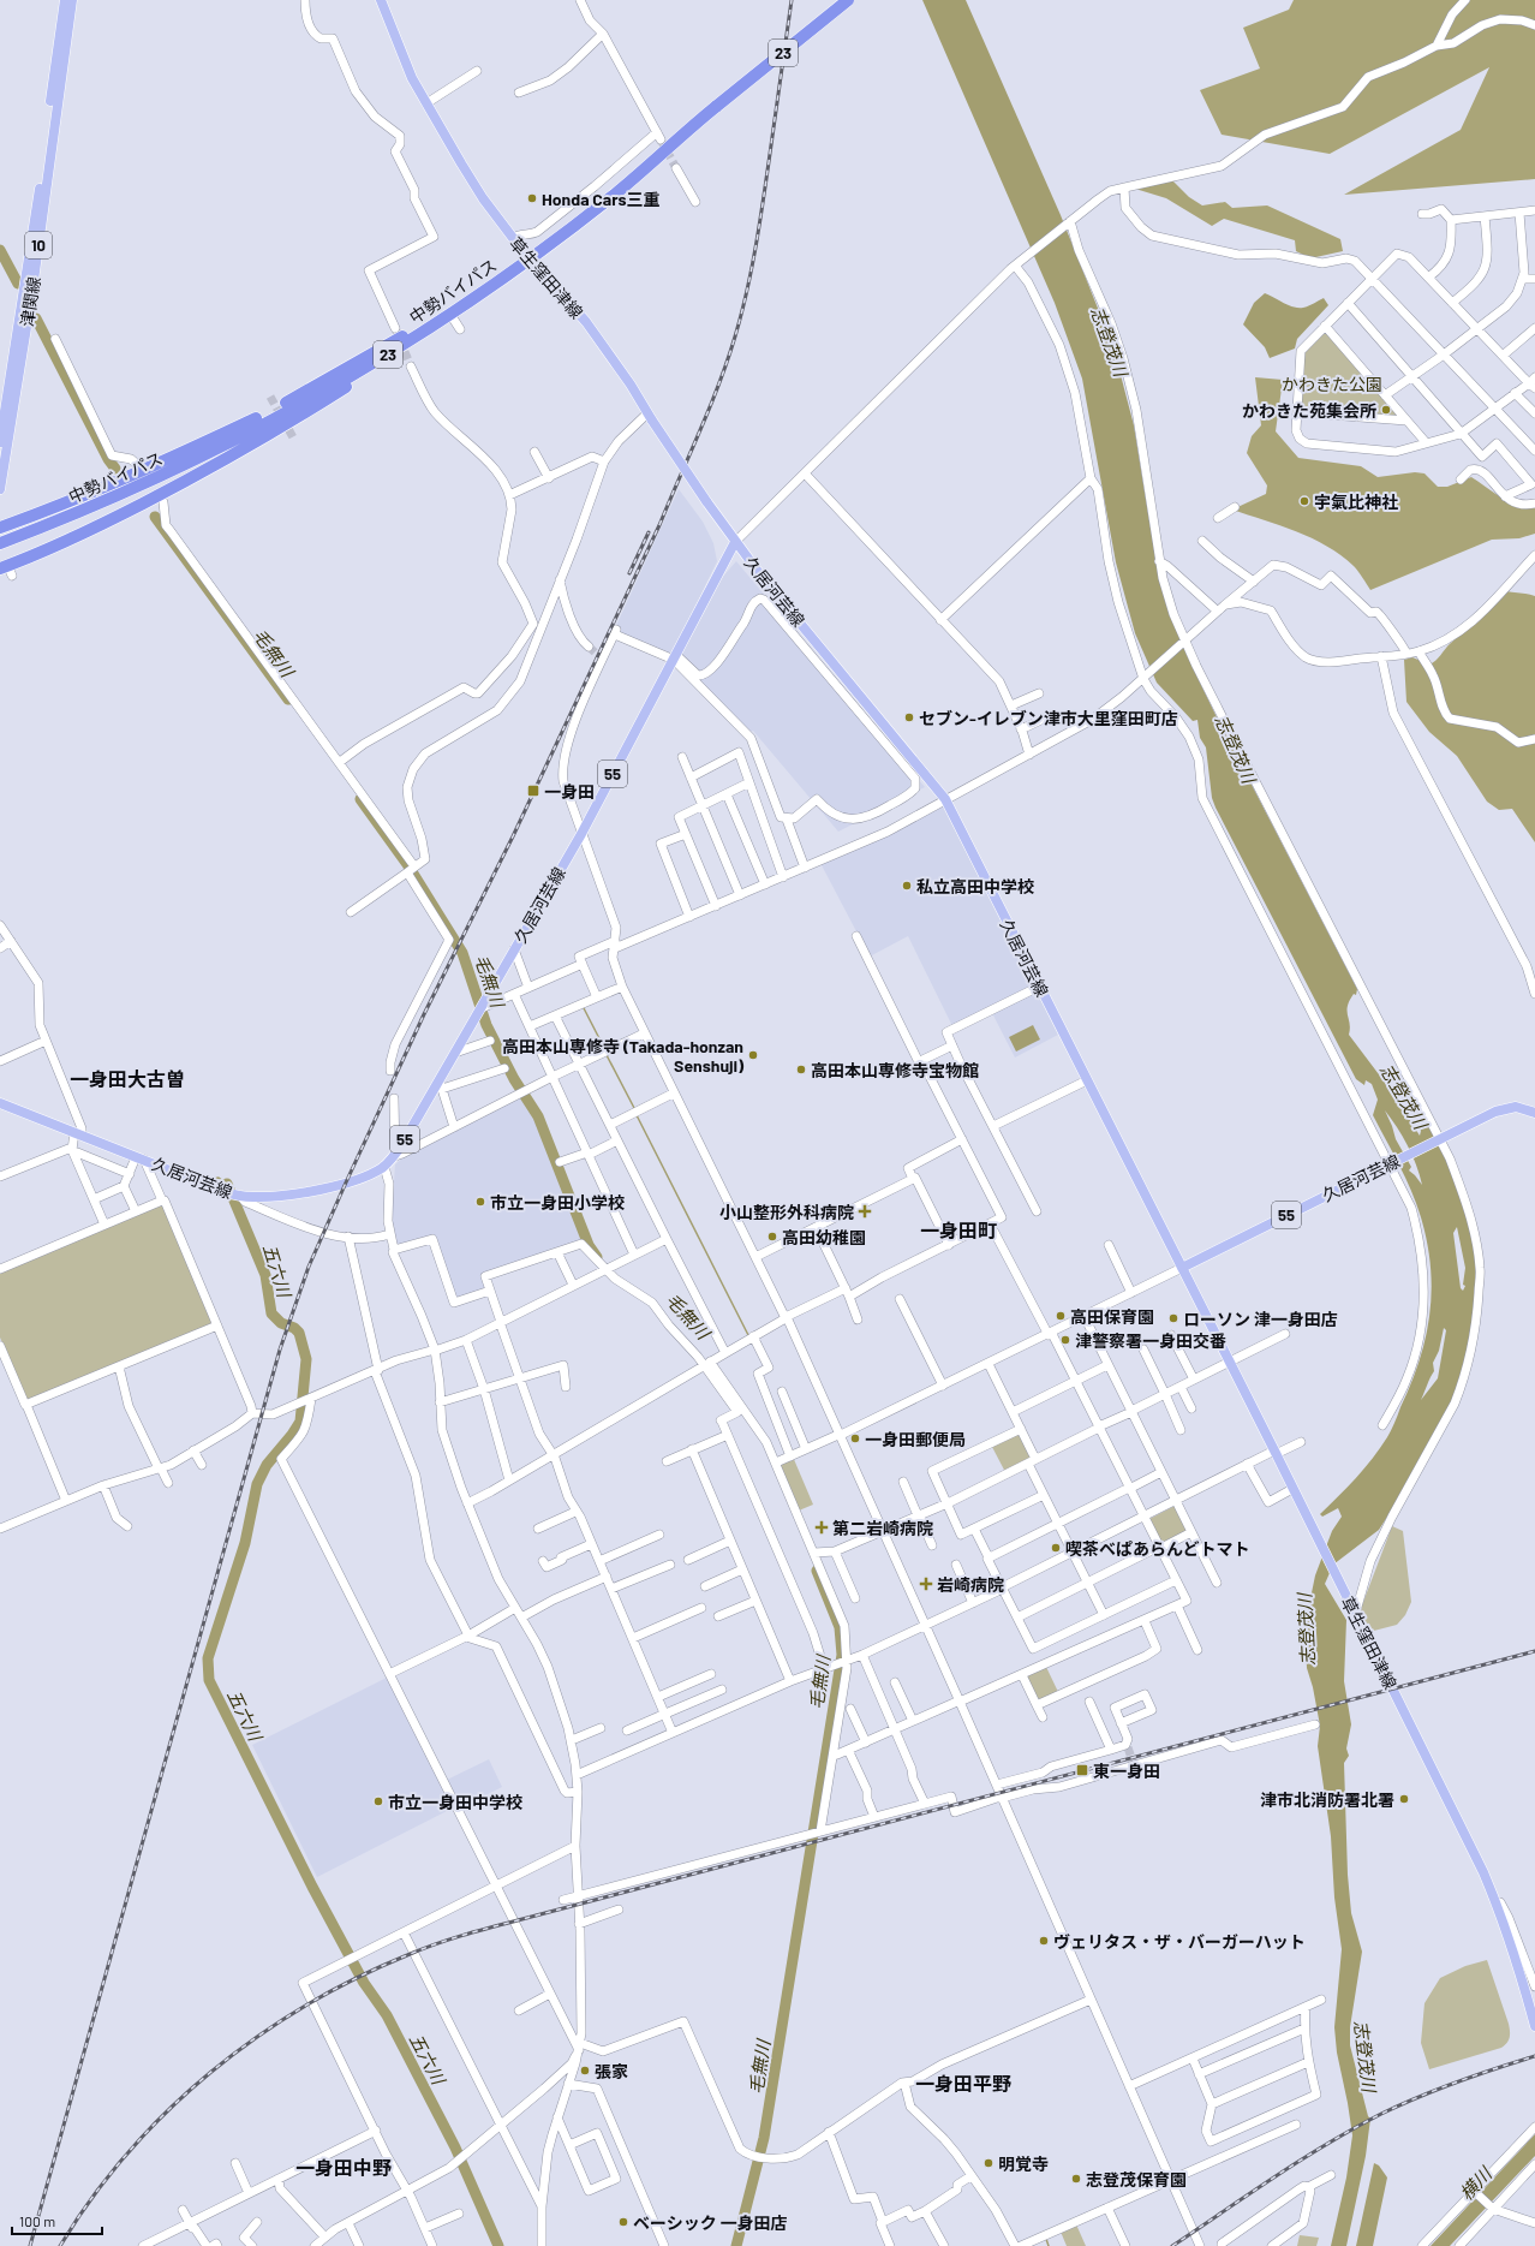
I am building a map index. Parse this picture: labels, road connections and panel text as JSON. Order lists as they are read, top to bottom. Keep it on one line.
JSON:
{"streets":{"highway":["23","中勢バイパス"],"main road":["10","草生窪田津線","津関線","久居河芸線","55"]},"crossings":[["草生窪田津線","中勢バイパス"],["草生窪田津線","久居河芸線"]],"districts":["一身田大古曽","一身田町","一身田平野","一身田中野"],"water":["志登茂川","毛無川","五六川","横川"],"parks":["かわきた公園"],"places":{"other":["Honda Cars三重","かわきた苑集会所","宇氣比神社","セブン-イレブン津市大里窪田町店","私立高田中学校","高田本山専修寺 (Takada-honzan Senshuji)","高田本山専修寺宝物館","市立一身田小学校","高田幼稚園","高田保育園","ローソン 津一身田店","津警察署一身田交番","一身田郵便局","喫茶べぱあらんどトマト","津市北消防署北署","市立一身田中学校","ヴェリタス・ザ・バーガーハット","張家","明覚寺","志登茂保育園","ベーシック 一身田店"],"transit":["一身田","東一身田"],"health":["小山整形外科病院","第二岩崎病院","岩崎病院"]},"scale_bar":"100 m"}
